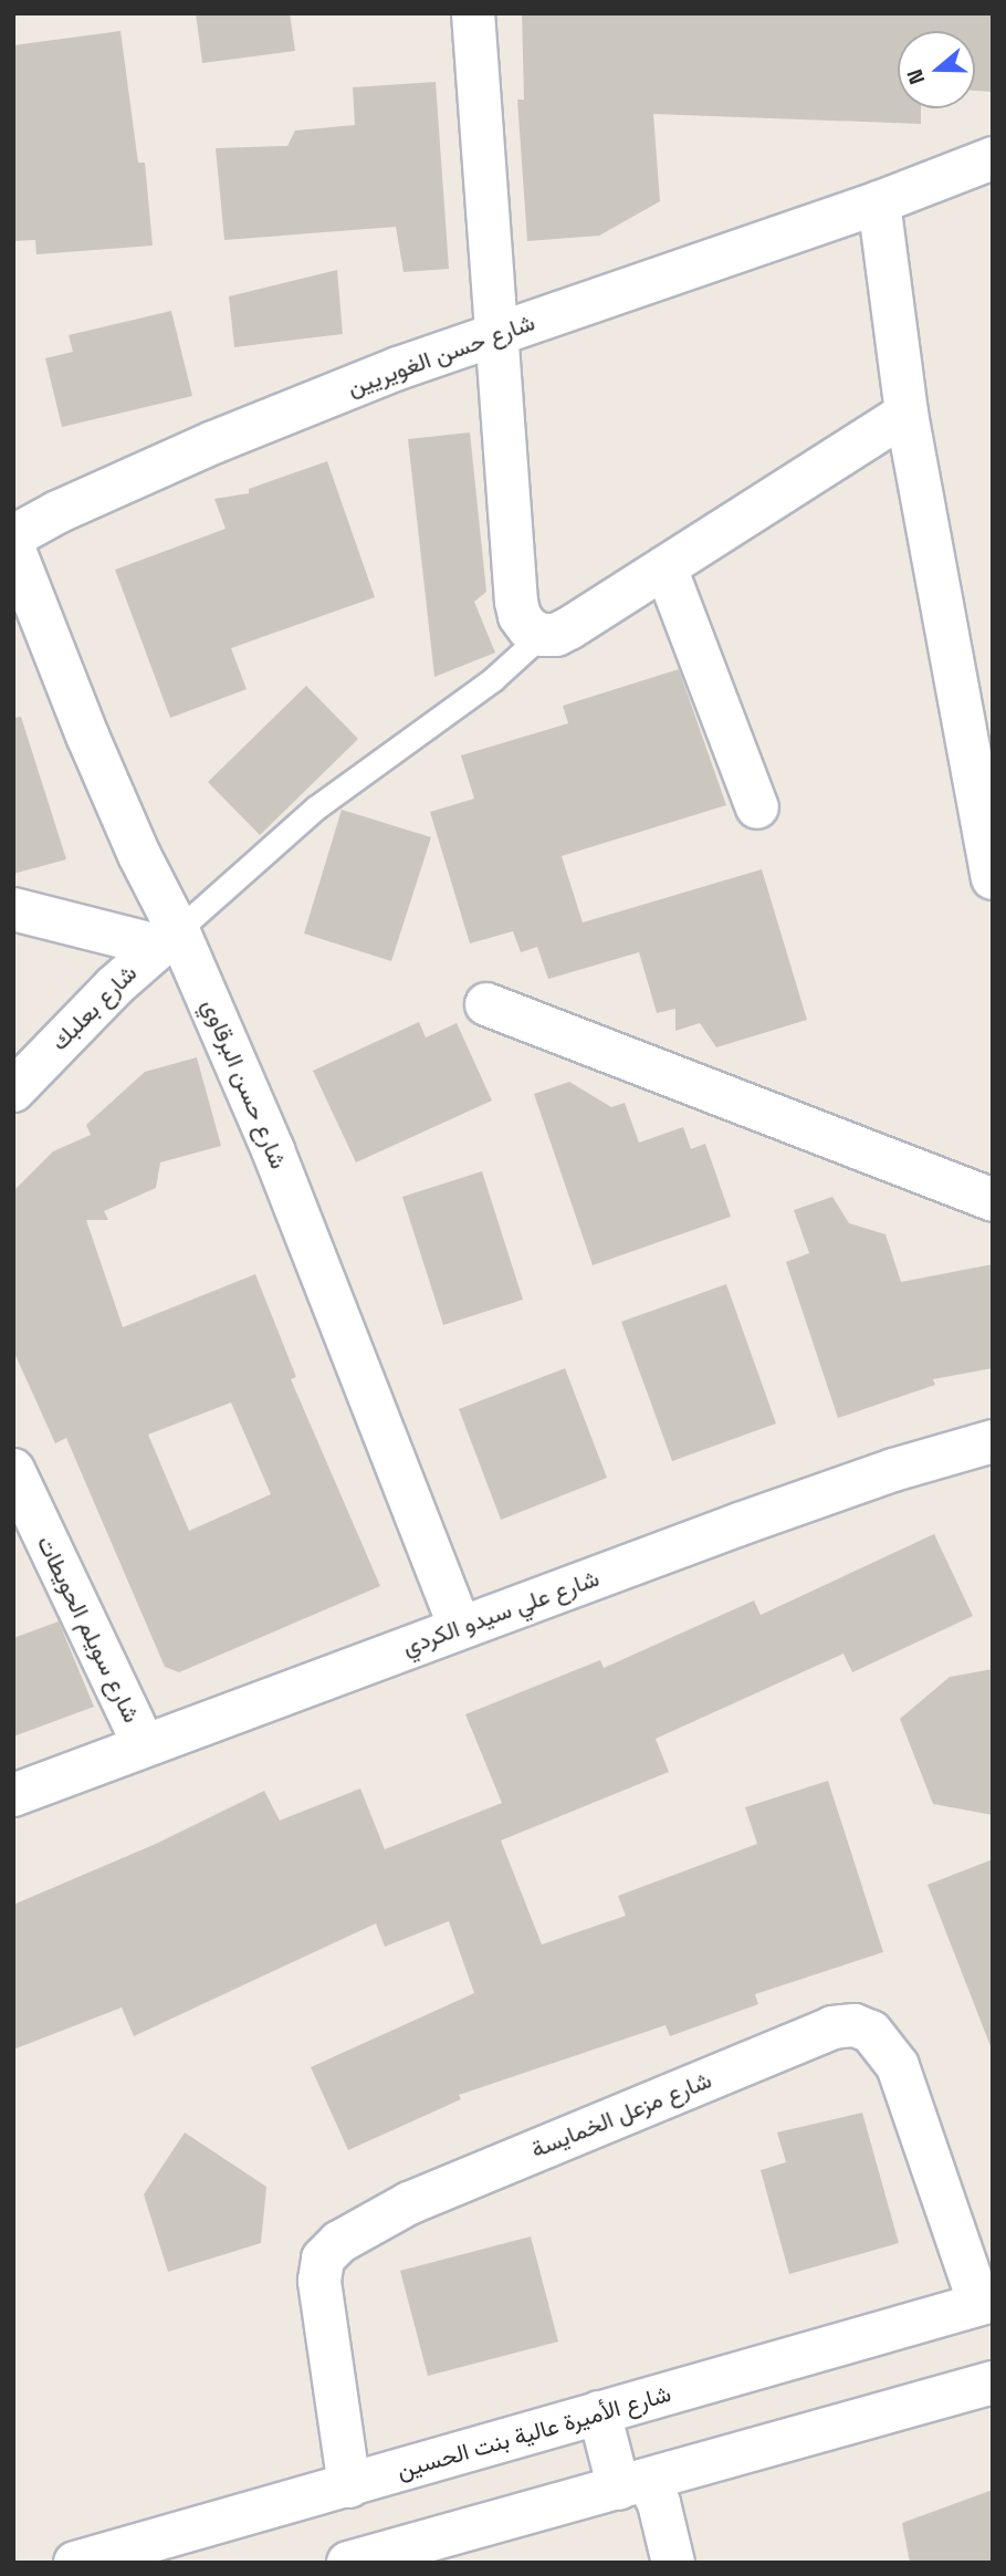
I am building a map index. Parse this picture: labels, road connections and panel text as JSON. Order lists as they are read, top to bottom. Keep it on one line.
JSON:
{"streets":{"street":["شارع حسن الغويريين","شارع بعلبك","شارع حسن البرقاوي","شارع علي سيدو الكردي","شارع سويلم الحويطات","شارع مزعل الخمايسة","شارع الأميرة عالية بنت الحسين"]},"crossings":[["شارع بعلبك","شارع حسن البرقاوي"],["شارع حسن البرقاوي","شارع علي سيدو الكردي"],["شارع علي سيدو الكردي","شارع سويلم الحويطات"],["شارع مزعل الخمايسة","شارع الأميرة عالية بنت الحسين"]],"north":"left"}
